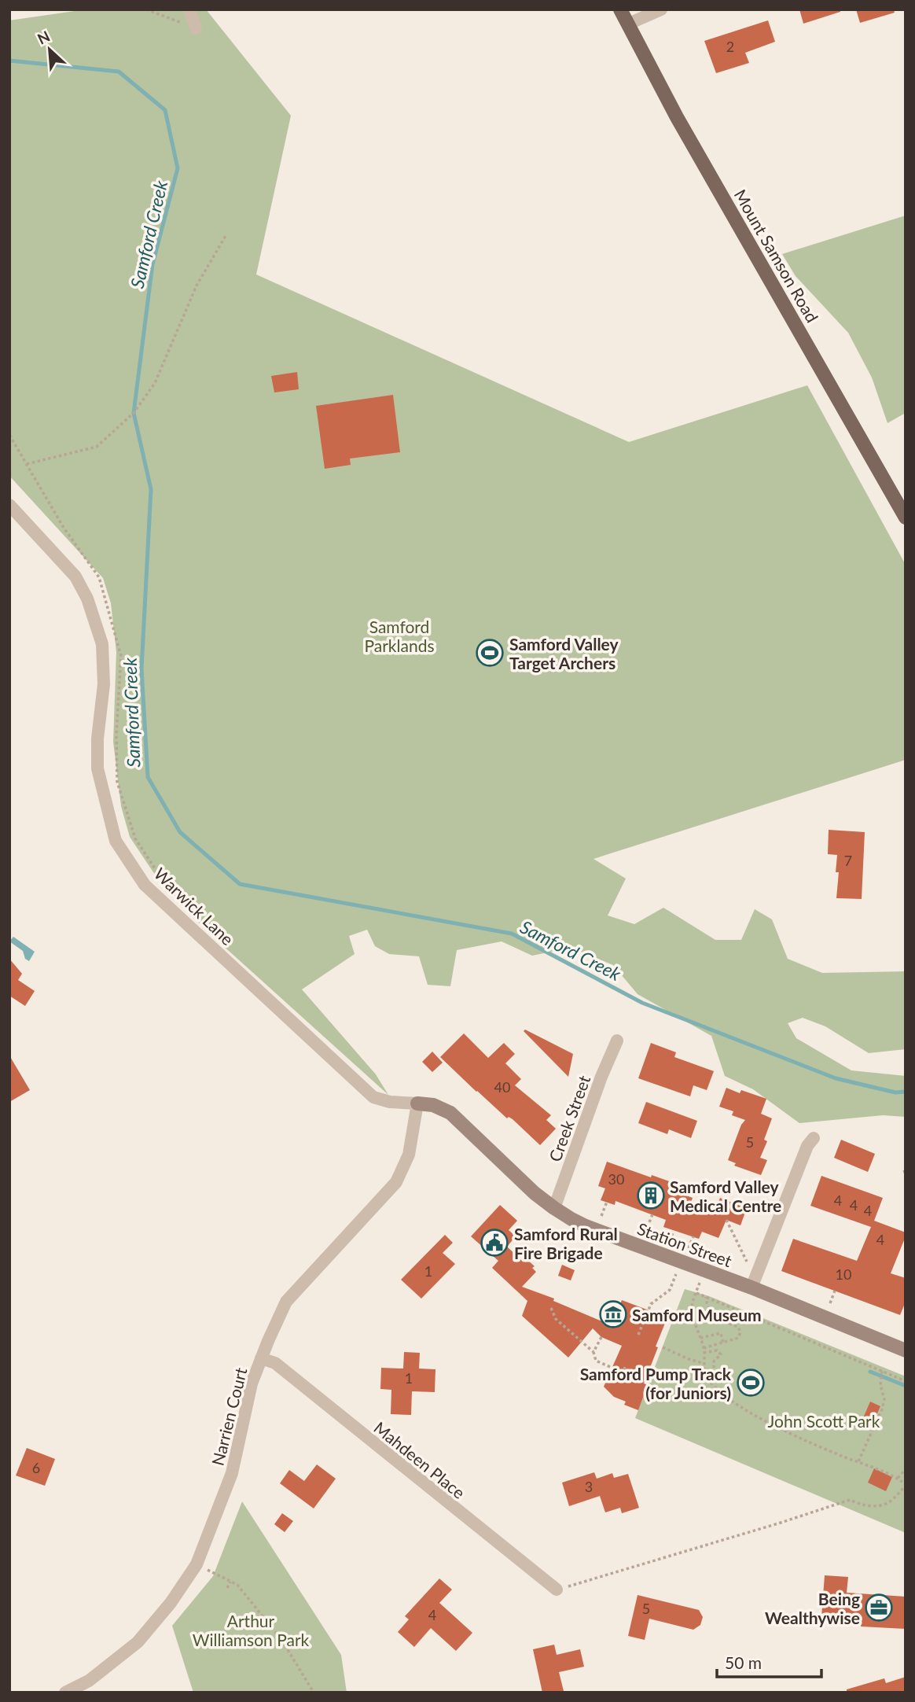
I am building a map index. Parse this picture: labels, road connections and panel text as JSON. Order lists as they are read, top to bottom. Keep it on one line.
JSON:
{"streets":{"main road":["Mount Samson Road"],"street":["Warwick Lane","Creek Street","Station Street","Narrien Court","Mahdeen Place"]},"crossings":[["Warwick Lane","Station Street"],["Warwick Lane","Narrien Court"],["Creek Street","Station Street"],["Station Street","Narrien Court"],["Narrien Court","Mahdeen Place"]],"water":["Samford Creek"],"parks":["Samford Parklands","John Scott Park","Arthur Williamson Park"],"places":{"sports":["Samford Valley Target Archers","Samford Pump Track (for Juniors)"],"building":["Samford Valley Medical Centre"],"public building":["Samford Rural Fire Brigade"],"museum":["Samford Museum"],"office":["Being Wealthywise"]},"house_numbers":["2","7","40","5","30","4","4","4","4","1","10","1","6","3","5","4"],"scale_bar":"50 m","north":"top left"}
